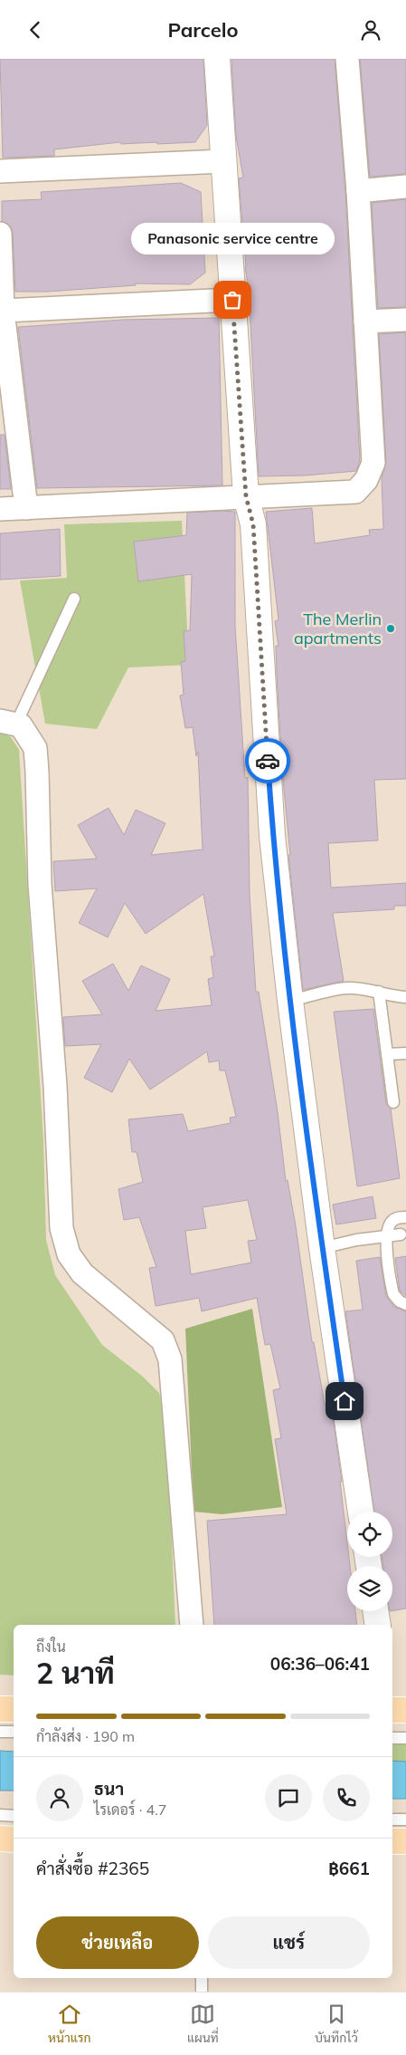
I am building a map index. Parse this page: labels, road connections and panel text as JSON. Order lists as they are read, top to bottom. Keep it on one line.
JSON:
{"places":["Panasonic service centre","The Merlin apartments"],"page":{"header":"Parcelo","bubble":"Panasonic service centre","heading":["2 นาที","ถึงใน","06:36–06:41"],"panel":["ธนา","ไรเดอร์ · 4.7","คำสั่งซื้อ #2365","฿661"],"bar":"กำลังส่ง · 190 m","buttons":["ช่วยเหลือ","แชร์"],"tabs":["หน้าแรก","แผนที่","บันทึกไว้"]}}
